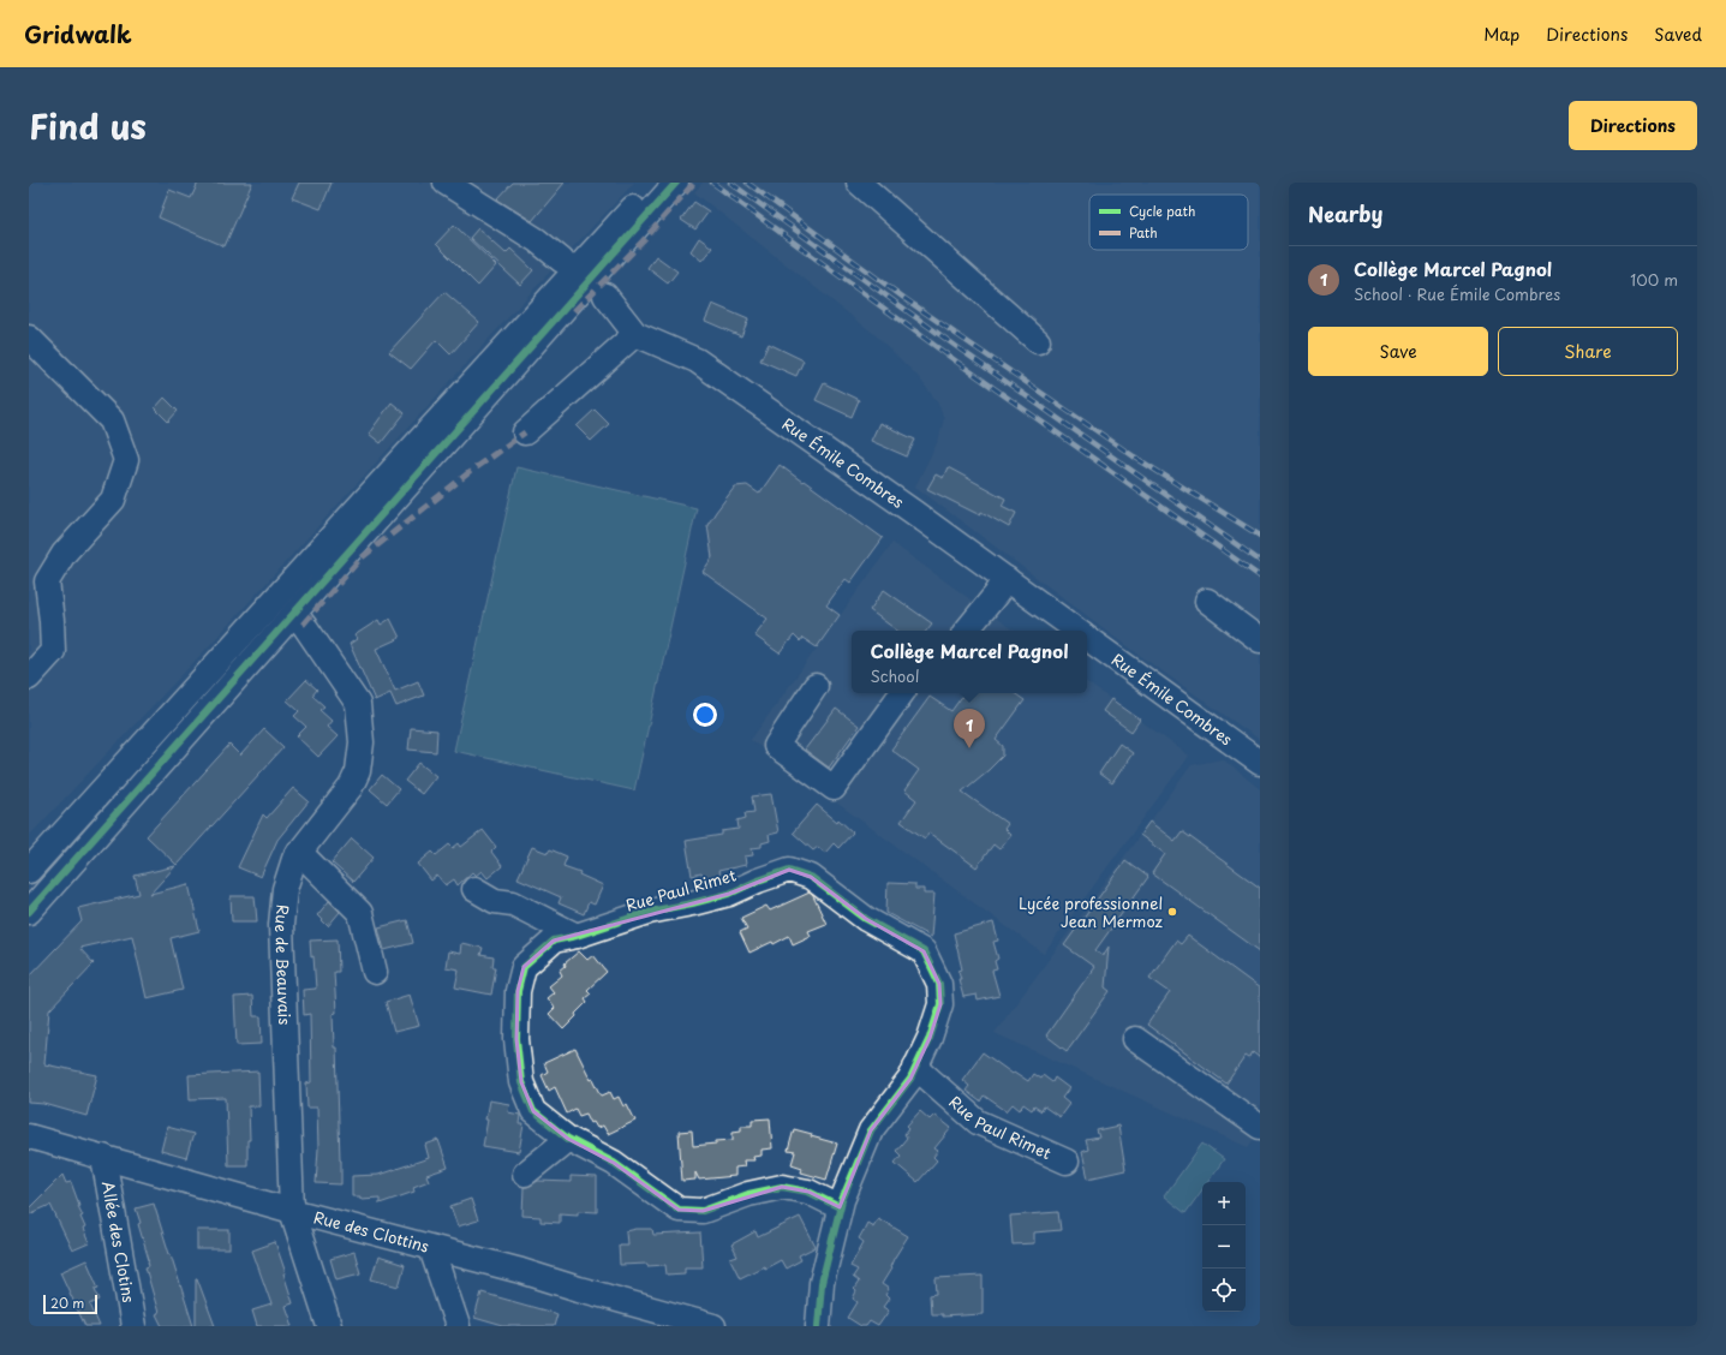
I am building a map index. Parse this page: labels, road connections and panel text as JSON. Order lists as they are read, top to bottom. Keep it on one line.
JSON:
{"streets":{"street":["Rue Émile Combres","Rue Paul Rimet","Rue de Beauvais","Rue des Clottins","Allée des Clotins"]},"crossings":[["Rue de Beauvais","Rue des Clottins"],["Rue des Clottins","Allée des Clotins"]],"places":["Lycée professionnel Jean Mermoz"],"legend":["Cycle path","Path"],"scale_bar":"20 m","page":{"header":"Gridwalk","nav":["Map","Directions","Saved"],"title":"Find us","buttons":["Directions",["Save","Share"]],"heading":"Nearby","list":[{"mark":"1","name":"Collège Marcel Pagnol","note":"School · Rue Émile Combres","value":"100 m"}],"popup":["Collège Marcel Pagnol","School"],"pins":"1","map_buttons":["+","−"],"scale":"20 m"}}
